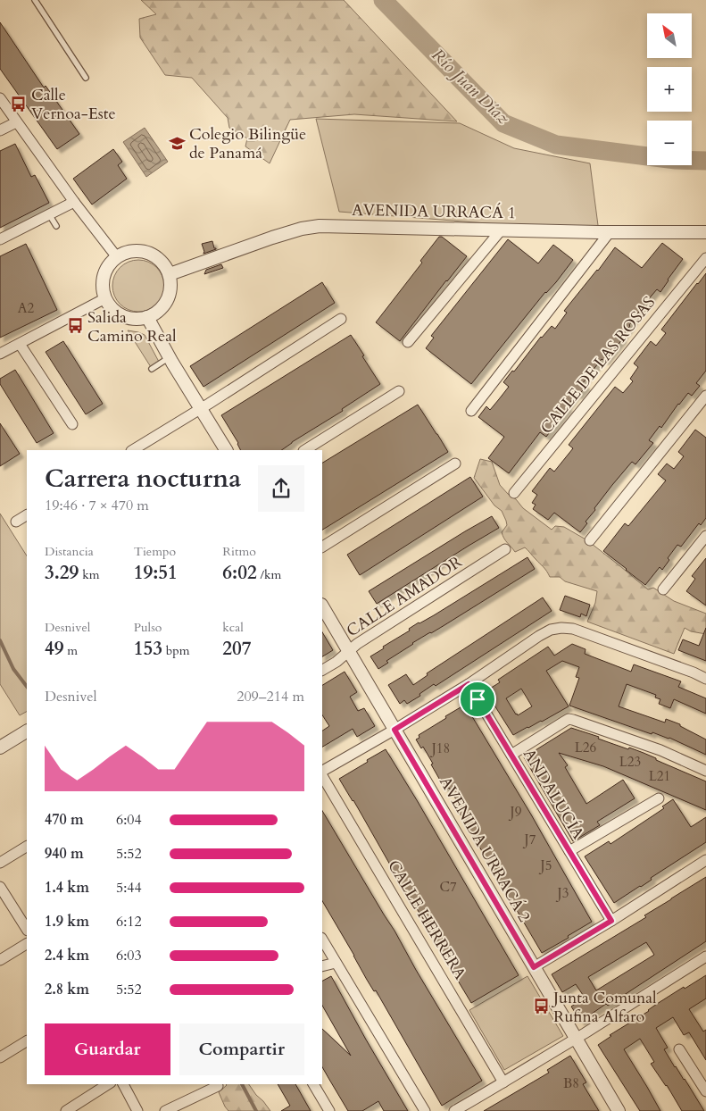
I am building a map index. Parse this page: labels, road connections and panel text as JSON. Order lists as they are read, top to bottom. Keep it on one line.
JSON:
{"streets":{"street":["AVENIDA URRACÁ 1","CALLE DE LAS ROSAS","CALLE AMADOR","ANDALUCÍA","AVENIDA URRACÁ 2","CALLE HERRERA"]},"crossings":[["CALLE AMADOR","AVENIDA URRACÁ 2"]],"water":["Río Juan Díaz"],"places":{"bus stop":["Calle Vernoa-Este","Salida Camino Real","Junta Comunal Rufina Alfaro"],"school or university":["Colegio Bilingüe de Panamá"]},"house_numbers":["A2","L26","J18","L23","L21","J9","J7","J5","C7","J3","B8"],"north":"top left","page":{"map_buttons":["+","−"],"heading":["Carrera nocturna","19:46 · 7 × 470 m"],"stats":[["Distancia","3.29 km"],["Tiempo","19:51"],["Ritmo","6:02 /km"],["Desnivel","49 m"],["Pulso","153 bpm"],["kcal","207"]],"chart":["Desnivel","209–214 m"],"list":[{"name":"470 m","note":"6:04"},{"name":"940 m","note":"5:52"},{"name":"1.4 km","note":"5:44"},{"name":"1.9 km","note":"6:12"},{"name":"2.4 km","note":"6:03"},{"name":"2.8 km","note":"5:52"}],"buttons":["Guardar","Compartir"]}}
